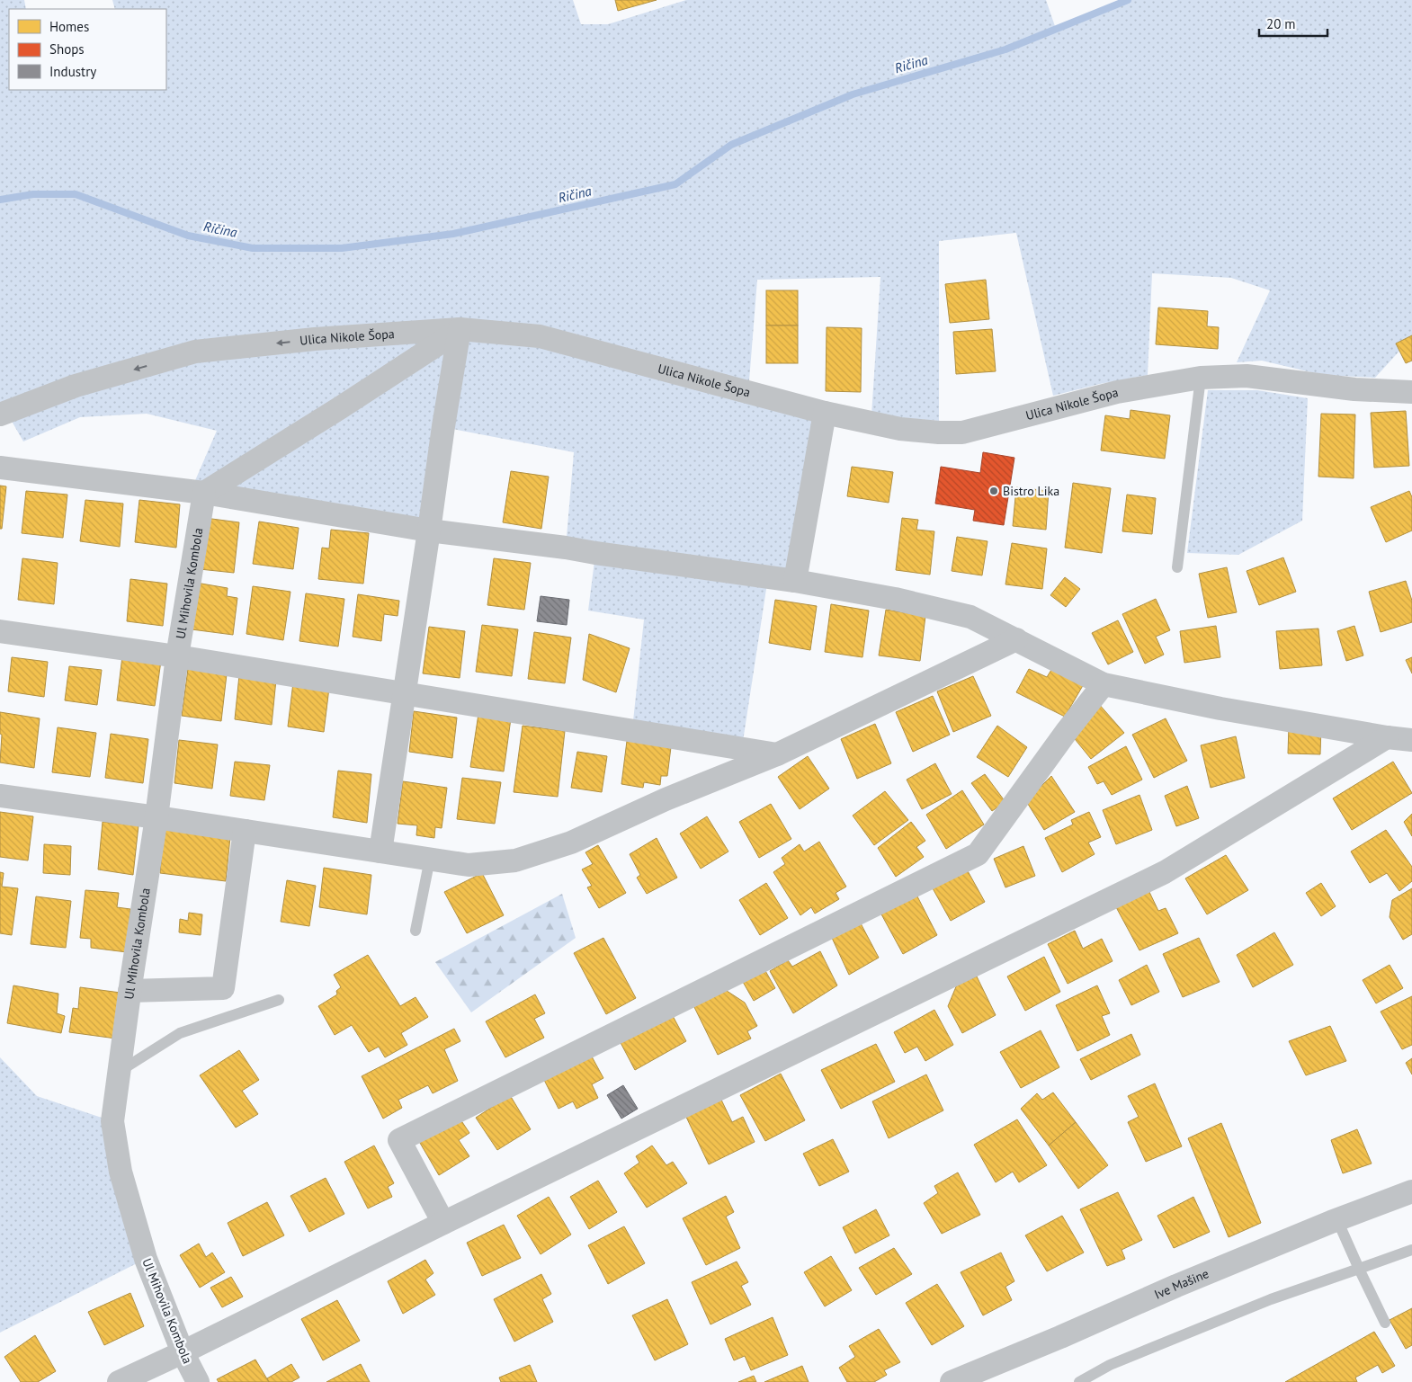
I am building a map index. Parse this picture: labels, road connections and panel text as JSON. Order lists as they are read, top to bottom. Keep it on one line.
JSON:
{"streets":{"street":["Ulica Nikole Šopa","Ul Mihovila Kombola","Ive Mašine"]},"water":["Ričina"],"places":["Bistro Lika"],"legend":["Homes","Shops","Industry"],"scale_bar":"20 m"}
